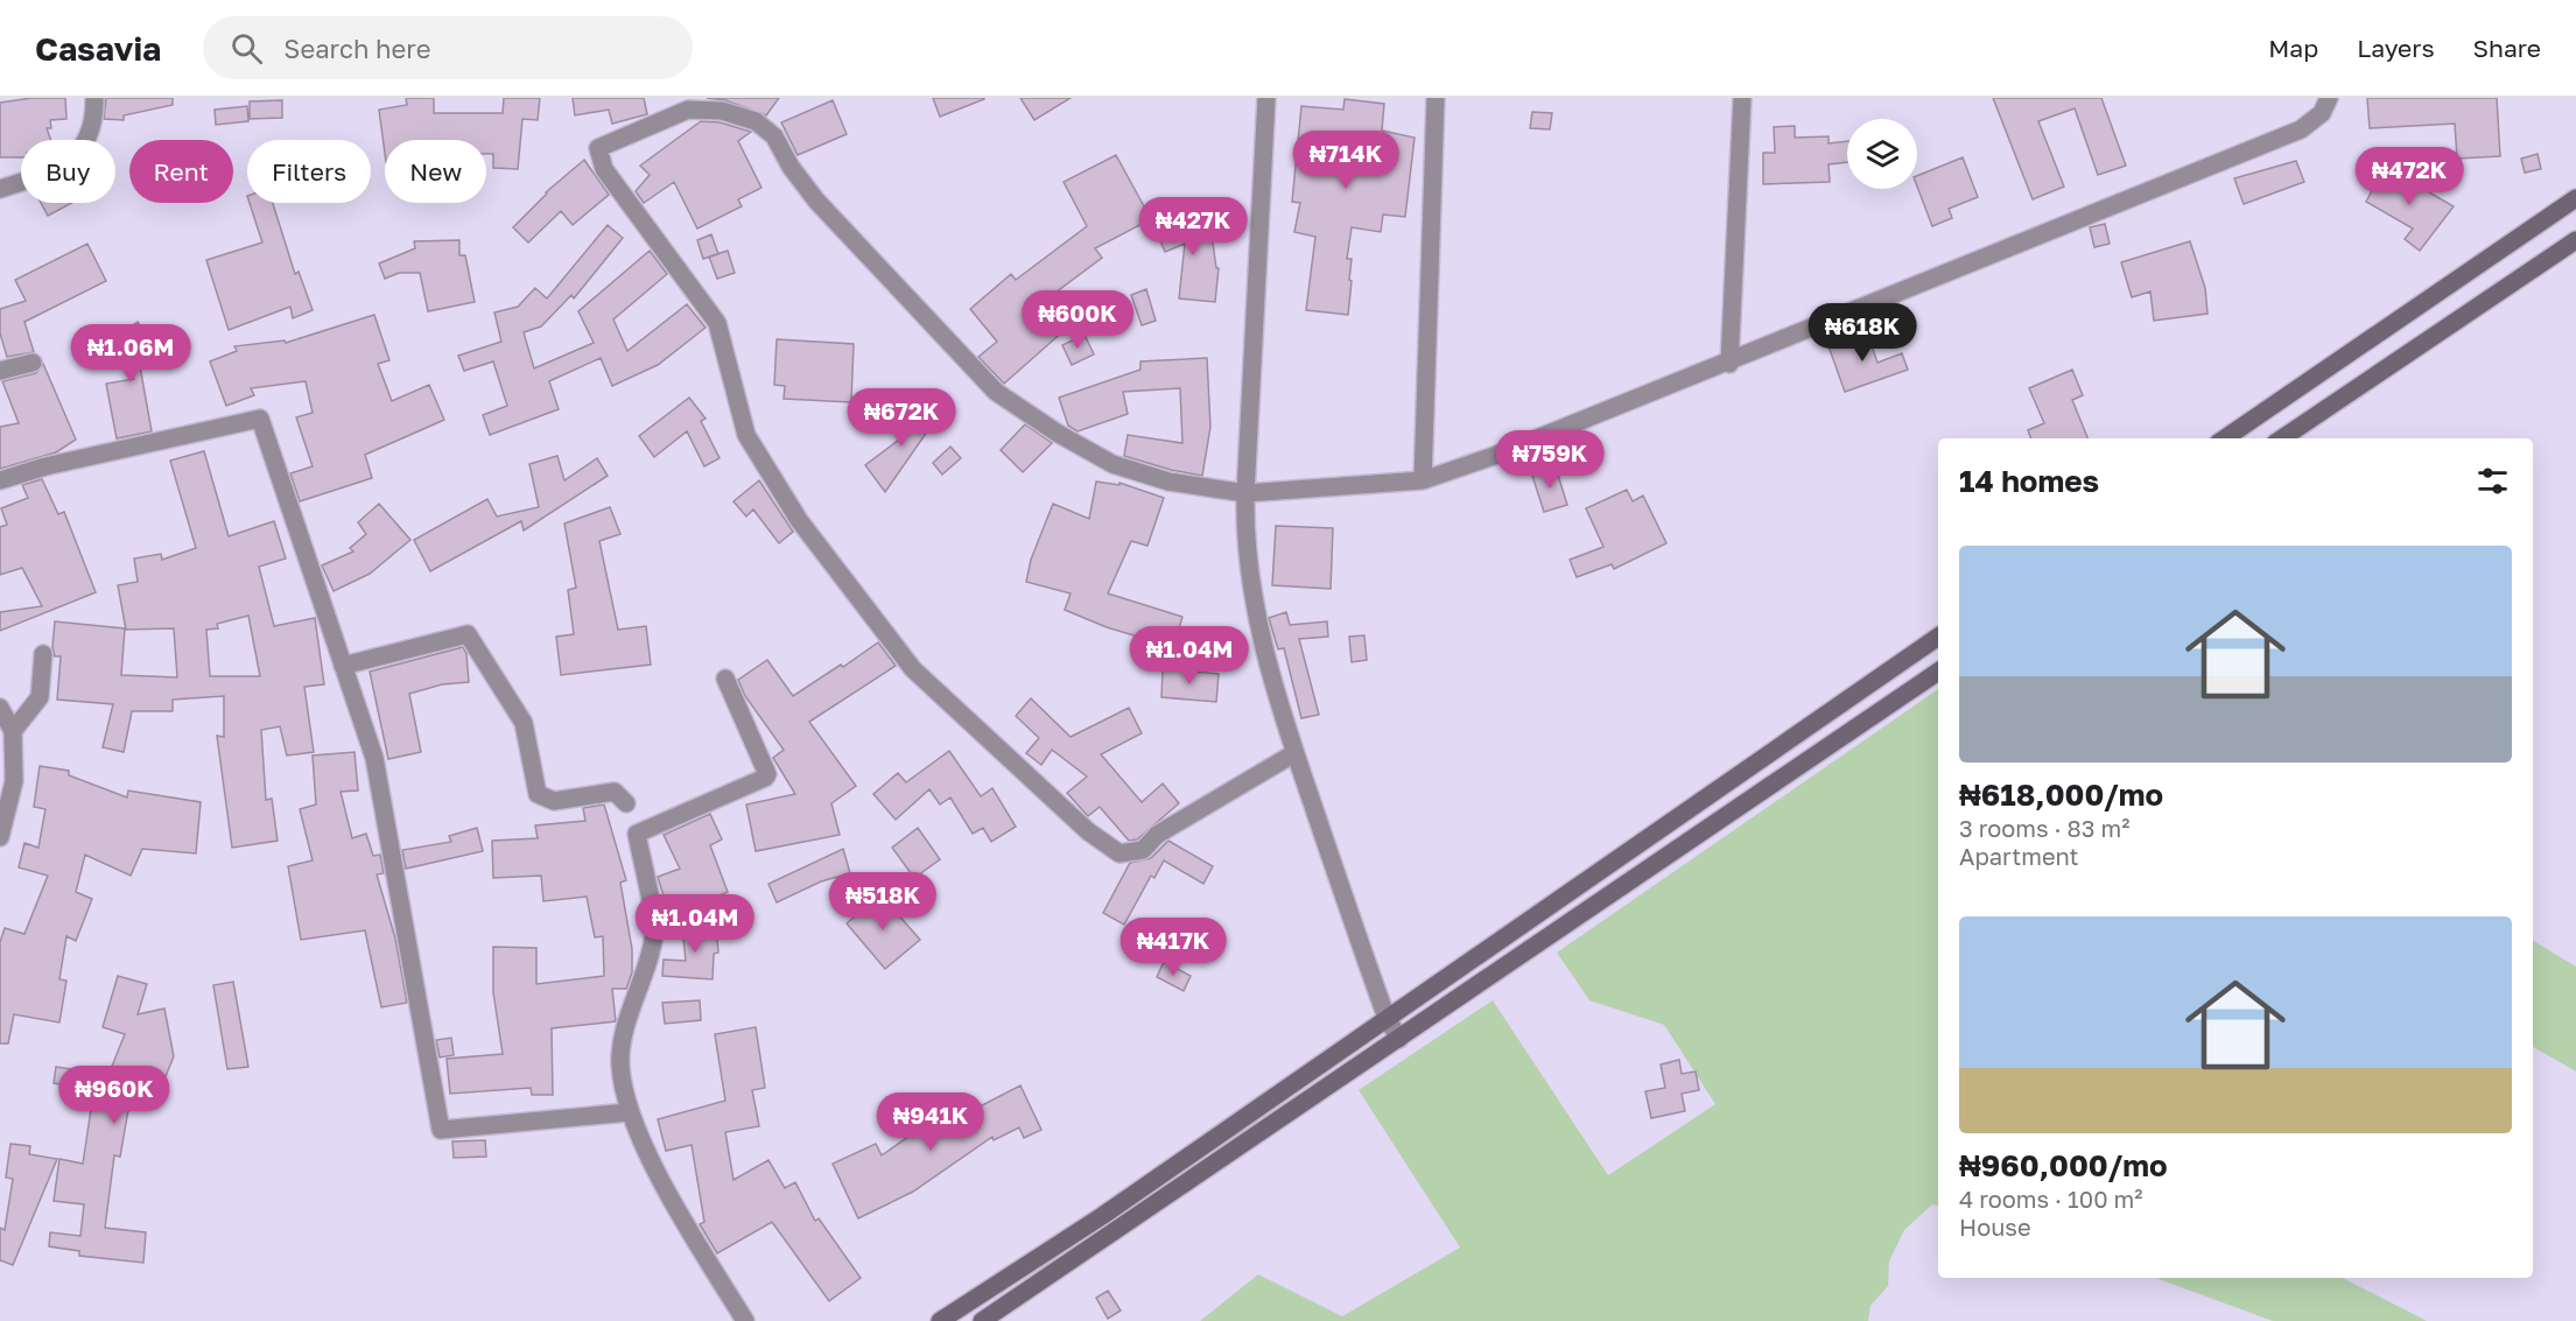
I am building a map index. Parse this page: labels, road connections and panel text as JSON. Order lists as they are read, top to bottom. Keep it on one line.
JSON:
{"page":{"header":"Casavia","search":"Search here","nav":["Map","Layers","Share"],"price":["₦714K","₦472K","₦427K","₦600K","₦618K","₦1.06M","₦672K","₦759K","₦1.04M","₦518K","₦1.04M","₦417K","₦960K","₦941K"],"chip":["Buy","Rent","Filters","New"],"heading":"14 homes","list":[{"name":"₦618,000/mo","note":"3 rooms · 83 m² · Apartment"},{"name":"₦960,000/mo","note":"4 rooms · 100 m² · House"}]}}
